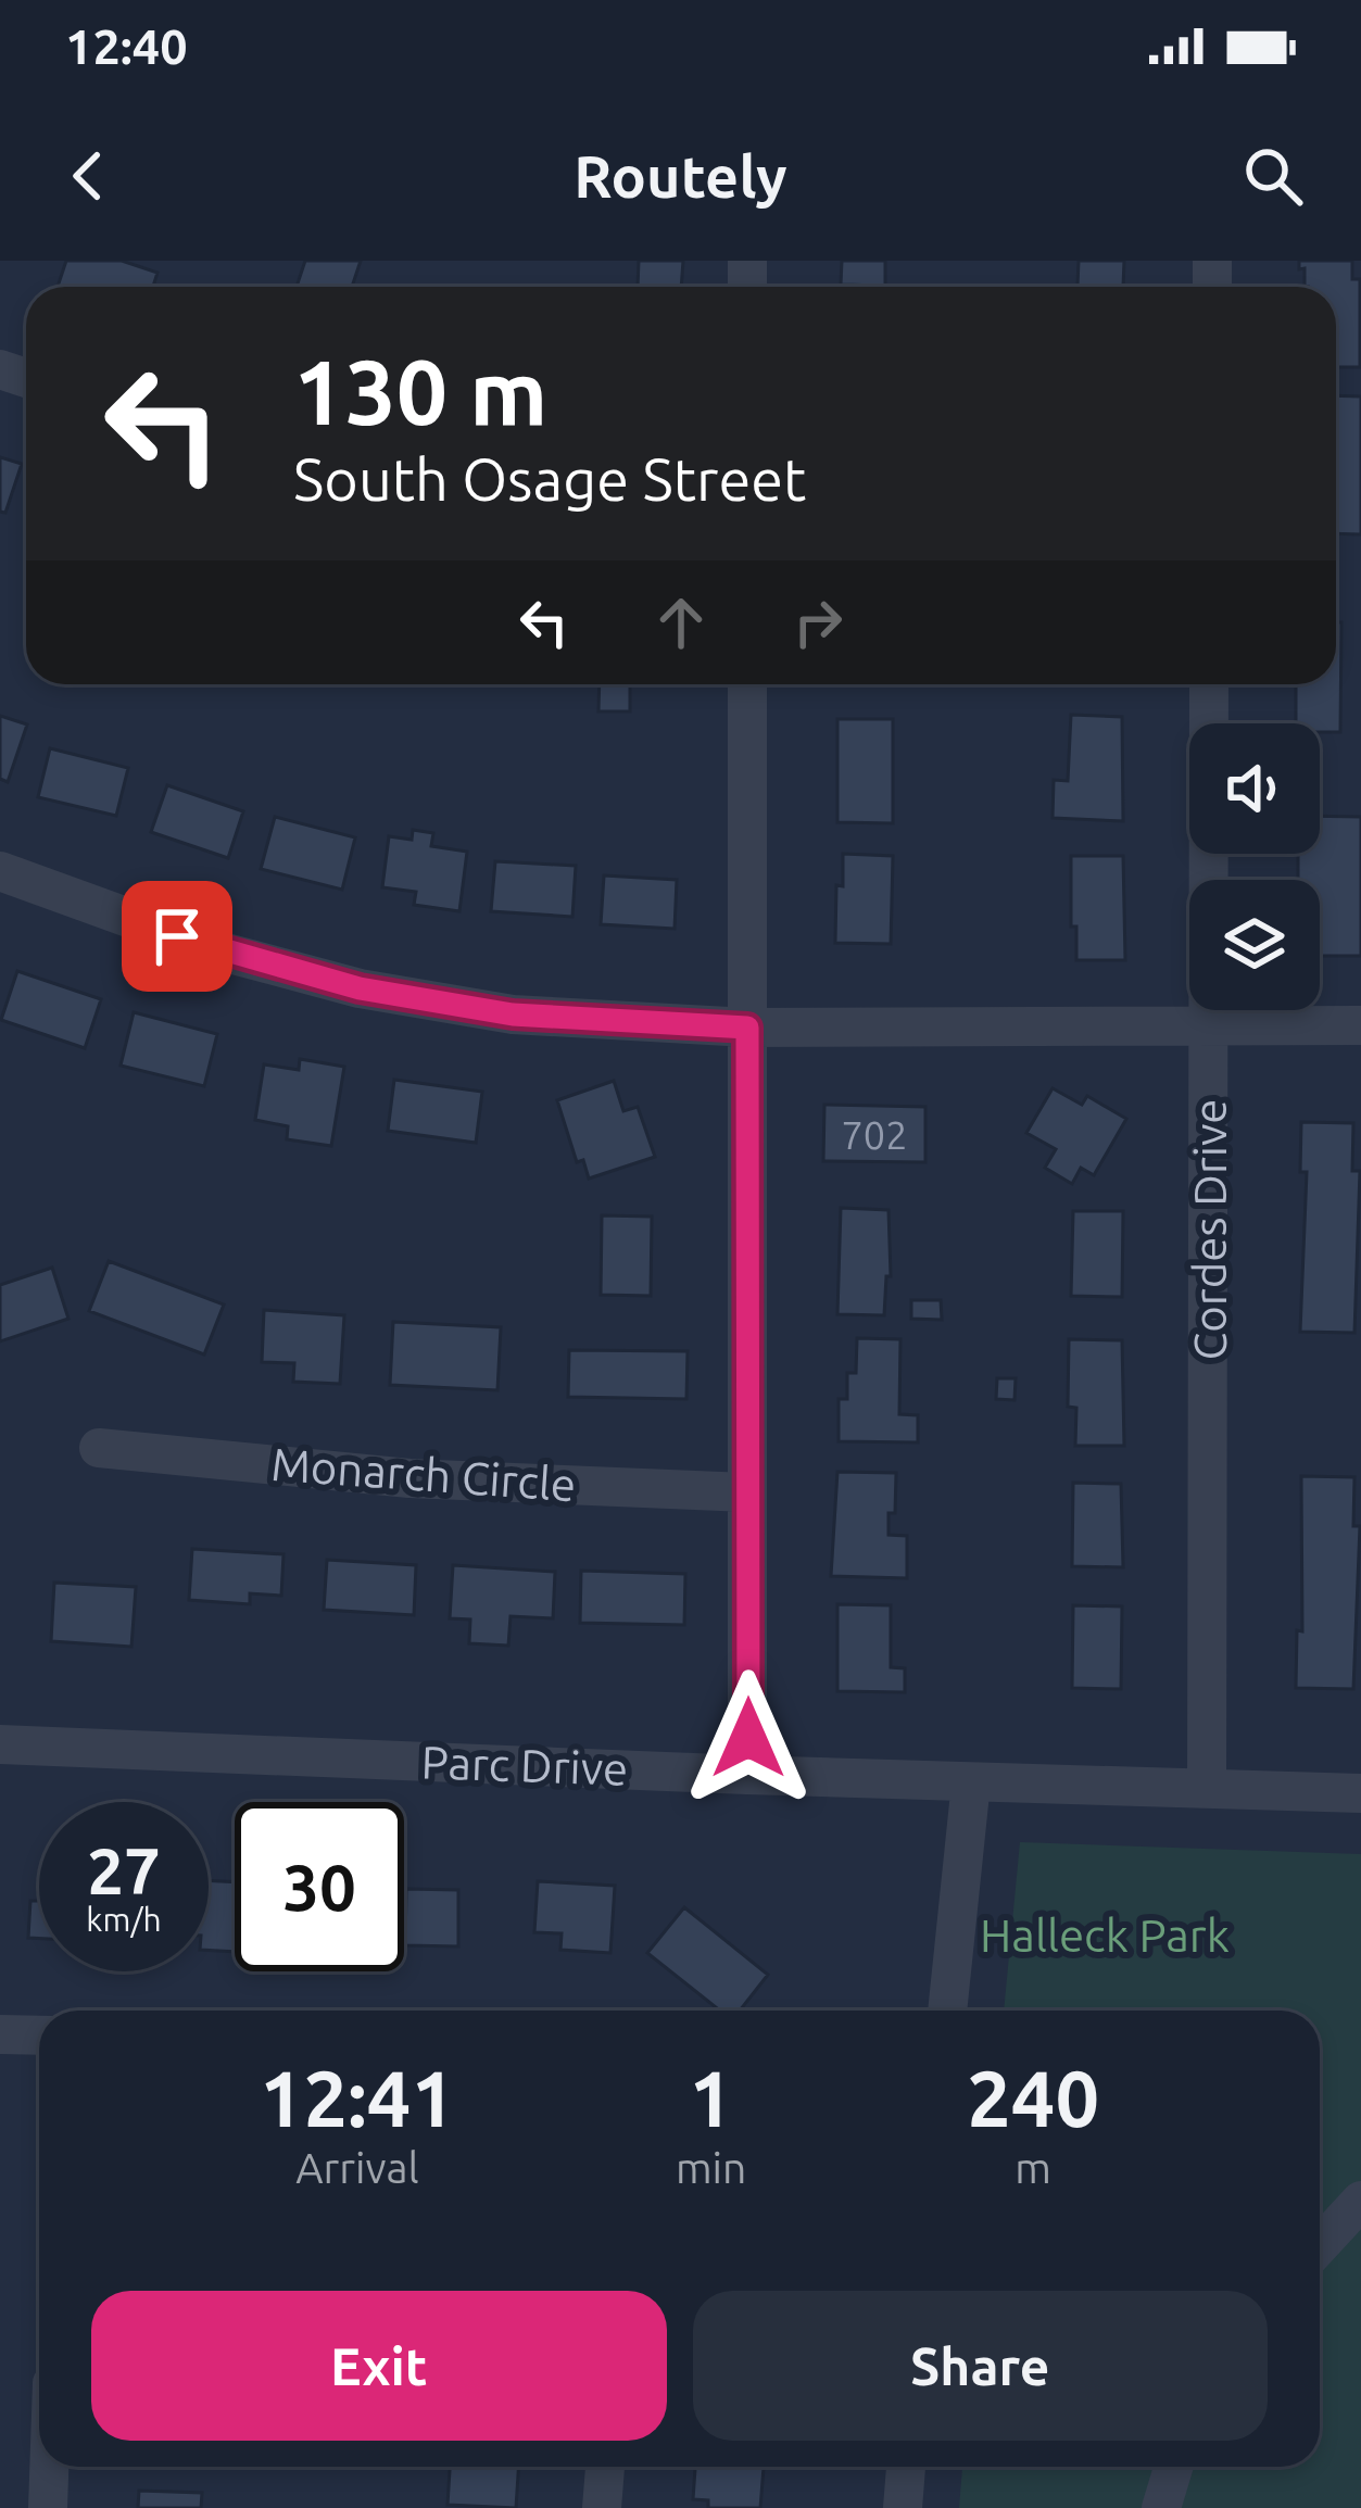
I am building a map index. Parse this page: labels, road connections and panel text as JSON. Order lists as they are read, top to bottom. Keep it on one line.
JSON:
{"streets":{"street":["Cordes Drive","Monarch Circle","Parc Drive"]},"crossings":[["Cordes Drive","Parc Drive"]],"parks":["Halleck Park"],"house_numbers":["702"],"page":{"status":"12:40","header":"Routely","turn":["130 m","South Osage Street"],"speed":"27 km/h","limit":"30","eta":["12:41","Arrival","1","min","240","m"],"buttons":["Exit","Share"]}}
